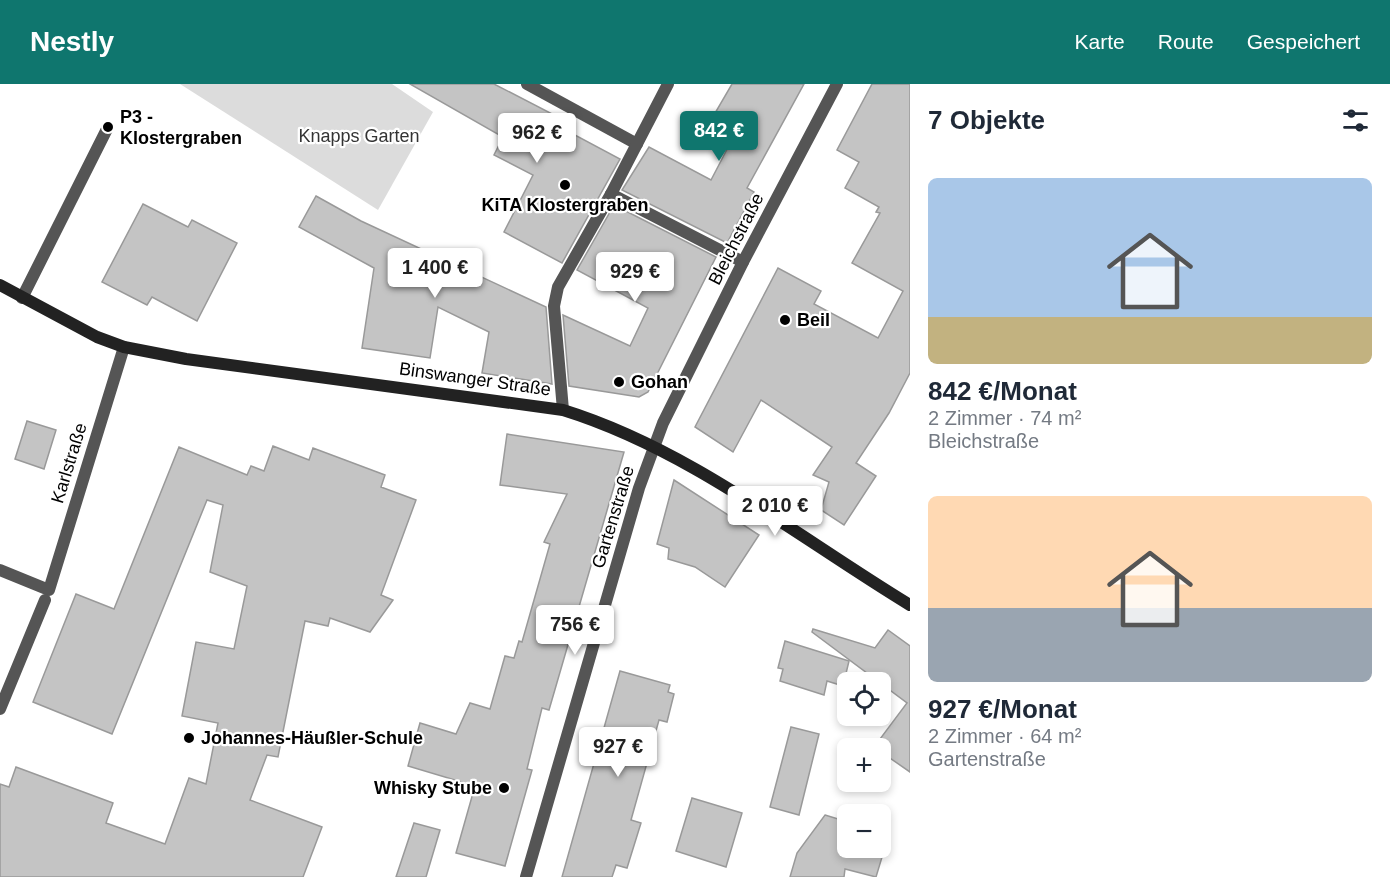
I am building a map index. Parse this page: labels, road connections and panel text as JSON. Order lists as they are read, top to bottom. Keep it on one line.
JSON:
{"streets":{"main road":["Binswanger Straße"],"street":["Bleichstraße","Karlstraße","Gartenstraße"]},"crossings":[["Bleichstraße","Binswanger Straße"],["Bleichstraße","Gartenstraße"],["Binswanger Straße","Karlstraße"],["Binswanger Straße","Gartenstraße"]],"parks":["Knapps Garten"],"places":["P3 - Klostergraben","KiTA Klostergraben","Beil","Gohan","Johannes-Häußler-Schule","Whisky Stube"],"page":{"header":"Nestly","nav":["Karte","Route","Gespeichert"],"heading":"7 Objekte","price":["842 €","962 €","1 400 €","929 €","2 010 €","756 €","927 €"],"list":[{"name":"842 €/Monat","note":"2 Zimmer · 74 m² · Bleichstraße"},{"name":"927 €/Monat","note":"2 Zimmer · 64 m² · Gartenstraße"}],"map_buttons":["+","−"]}}
